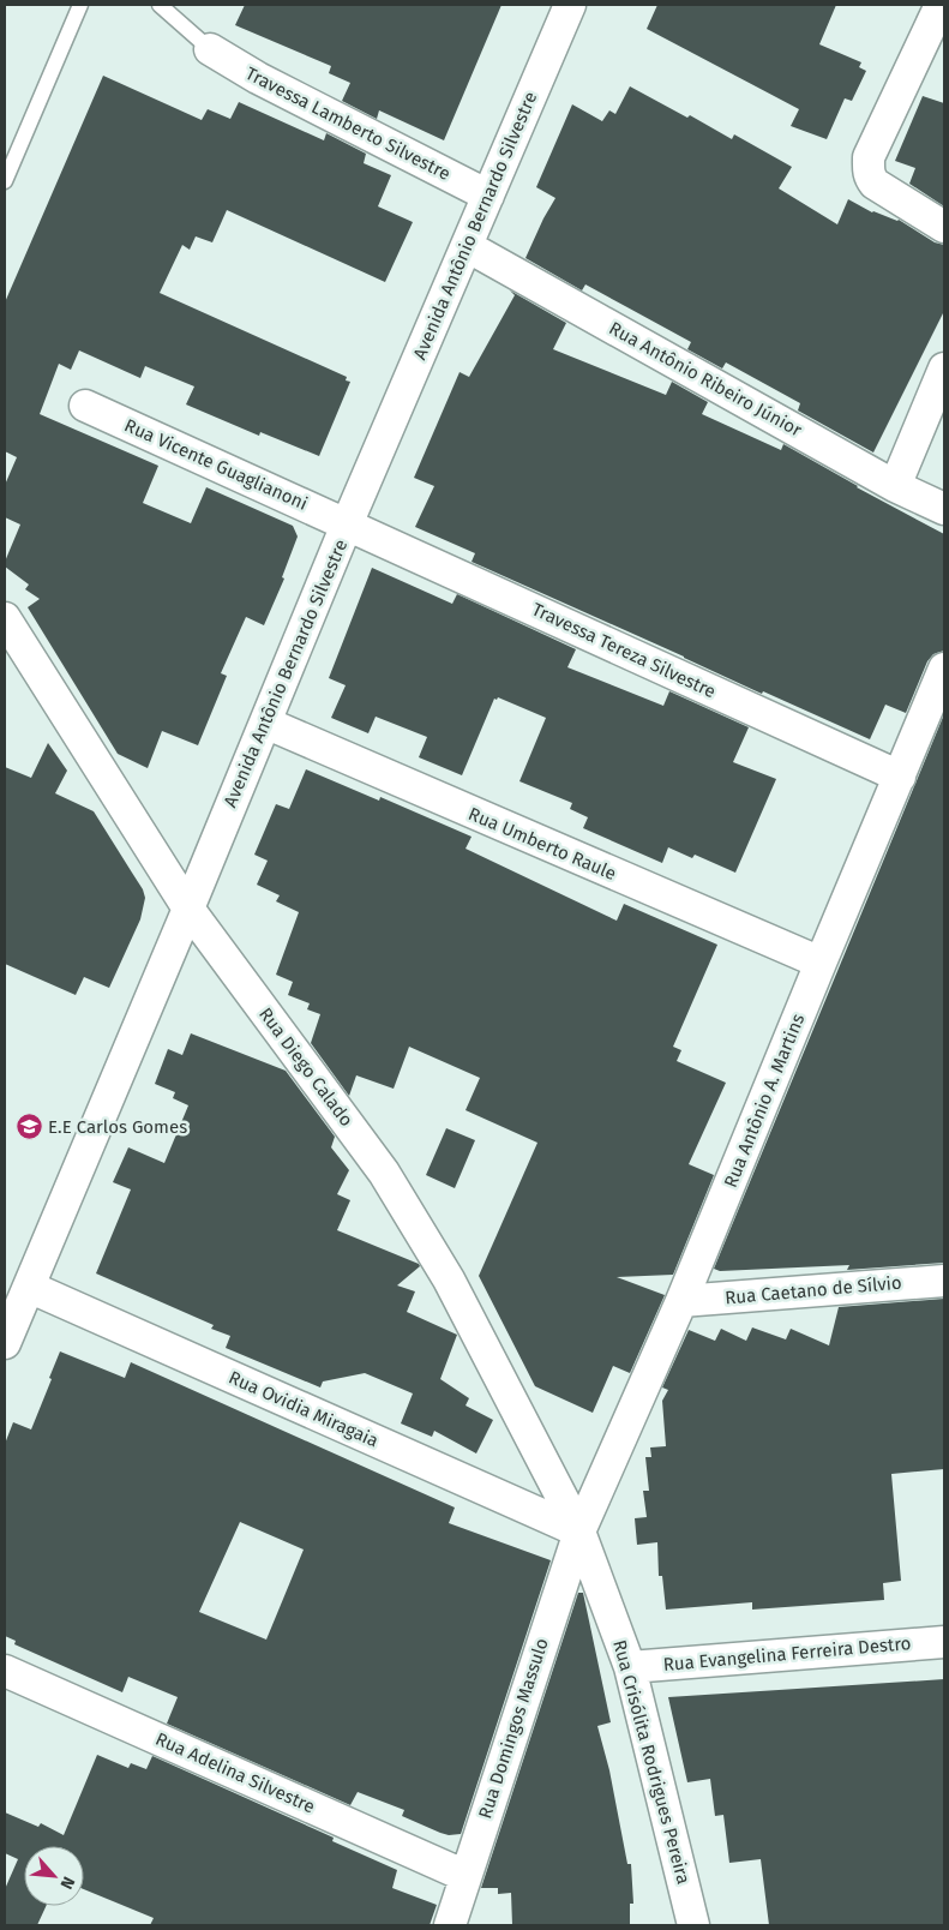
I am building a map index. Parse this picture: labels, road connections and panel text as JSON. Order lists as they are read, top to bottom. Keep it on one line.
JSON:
{"streets":{"street":["Travessa Lamberto Silvestre","Avenida Antônio Bernardo Silvestre","Rua Antônio Ribeiro Júnior","Rua Vicente Guaglianoni","Travessa Tereza Silvestre","Rua Umberto Raule","Rua Diego Calado","Rua Antônio A. Martins","Rua Caetano de Sílvio","Rua Ovidia Miragaia","Rua Evangelina Ferreira Destro","Rua Domingos Massulo","Rua Crisólita Rodrigues Pereira","Rua Adelina Silvestre"]},"crossings":[["Travessa Lamberto Silvestre","Avenida Antônio Bernardo Silvestre"],["Avenida Antônio Bernardo Silvestre","Rua Antônio Ribeiro Júnior"],["Avenida Antônio Bernardo Silvestre","Rua Vicente Guaglianoni"],["Avenida Antônio Bernardo Silvestre","Travessa Tereza Silvestre"],["Avenida Antônio Bernardo Silvestre","Rua Umberto Raule"],["Avenida Antônio Bernardo Silvestre","Rua Diego Calado"],["Avenida Antônio Bernardo Silvestre","Rua Ovidia Miragaia"],["Rua Vicente Guaglianoni","Travessa Tereza Silvestre"],["Travessa Tereza Silvestre","Rua Antônio A. Martins"],["Rua Umberto Raule","Rua Antônio A. Martins"],["Rua Diego Calado","Rua Antônio A. Martins"],["Rua Diego Calado","Rua Ovidia Miragaia"],["Rua Diego Calado","Rua Domingos Massulo"],["Rua Diego Calado","Rua Crisólita Rodrigues Pereira"],["Rua Antônio A. Martins","Rua Caetano de Sílvio"],["Rua Antônio A. Martins","Rua Ovidia Miragaia"],["Rua Antônio A. Martins","Rua Domingos Massulo"],["Rua Antônio A. Martins","Rua Crisólita Rodrigues Pereira"],["Rua Ovidia Miragaia","Rua Domingos Massulo"],["Rua Ovidia Miragaia","Rua Crisólita Rodrigues Pereira"],["Rua Evangelina Ferreira Destro","Rua Crisólita Rodrigues Pereira"],["Rua Domingos Massulo","Rua Crisólita Rodrigues Pereira"],["Rua Domingos Massulo","Rua Adelina Silvestre"]],"places":{"school or university":["E.E Carlos Gomes"]},"north":"bottom right"}
